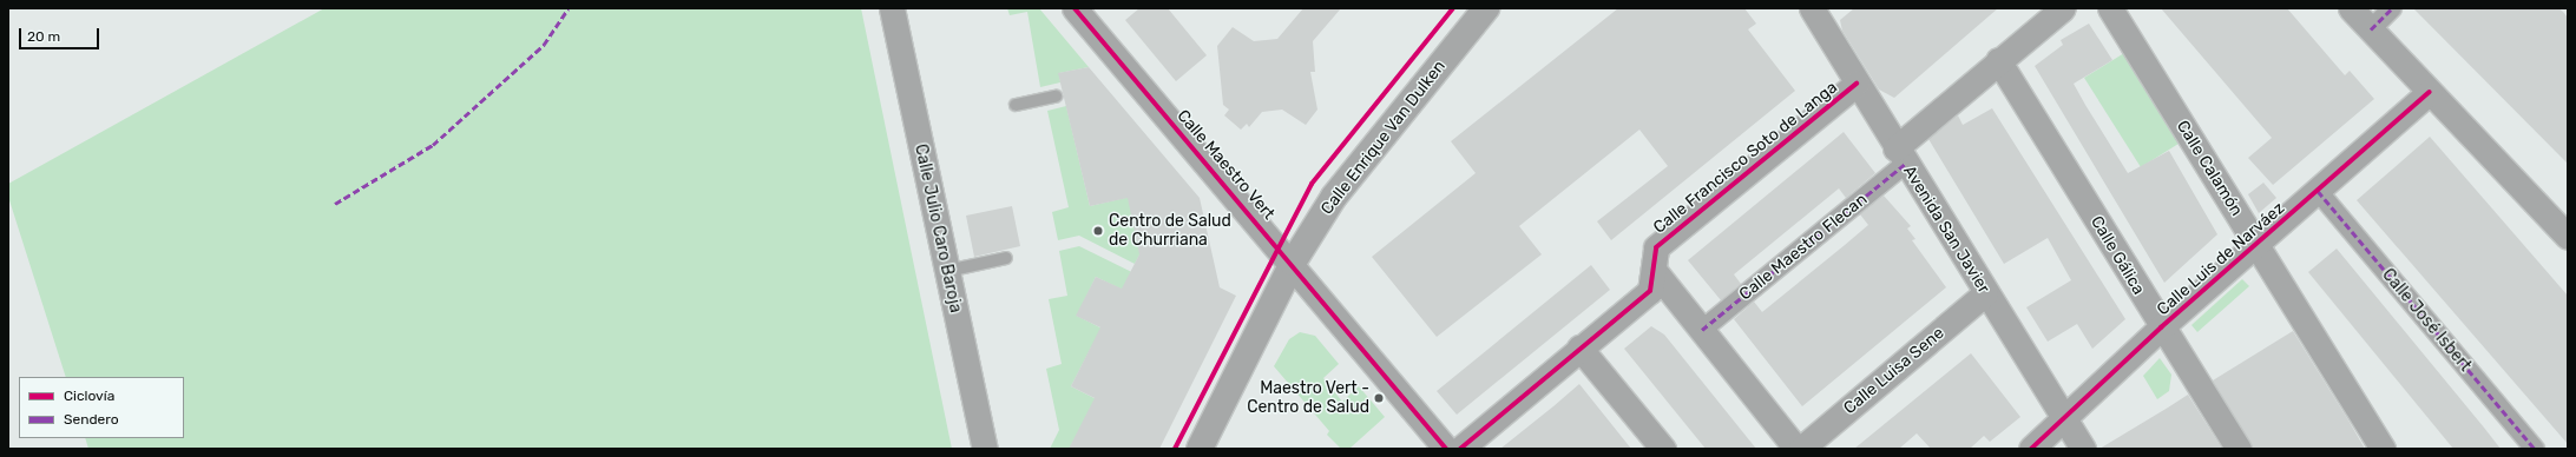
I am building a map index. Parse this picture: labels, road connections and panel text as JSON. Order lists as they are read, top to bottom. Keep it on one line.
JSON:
{"streets":{"street":["Calle Enrique Van Dulken","Calle Francisco Soto de Langa","Calle Maestro Vert","Calle Calamón","Calle Julio Caro Baroja","Avenida San Javier","Calle Maestro Flecan","Calle Gálica","Calle Luis de Narváez","Calle José Isbert","Calle Luisa Sene"]},"crossings":[["Calle Enrique Van Dulken","Calle Maestro Vert"],["Calle Francisco Soto de Langa","Avenida San Javier"],["Calle Calamón","Calle Luis de Narváez"],["Avenida San Javier","Calle Maestro Flecan"],["Avenida San Javier","Calle Luis de Narváez"],["Avenida San Javier","Calle Luisa Sene"],["Calle Maestro Flecan","Calle Gálica"],["Calle Gálica","Calle Luis de Narváez"],["Calle Luis de Narváez","Calle José Isbert"]],"places":["Centro de Salud de Churriana","Maestro Vert - Centro de Salud"],"legend":["Ciclovía","Sendero"],"scale_bar":"20 m"}
